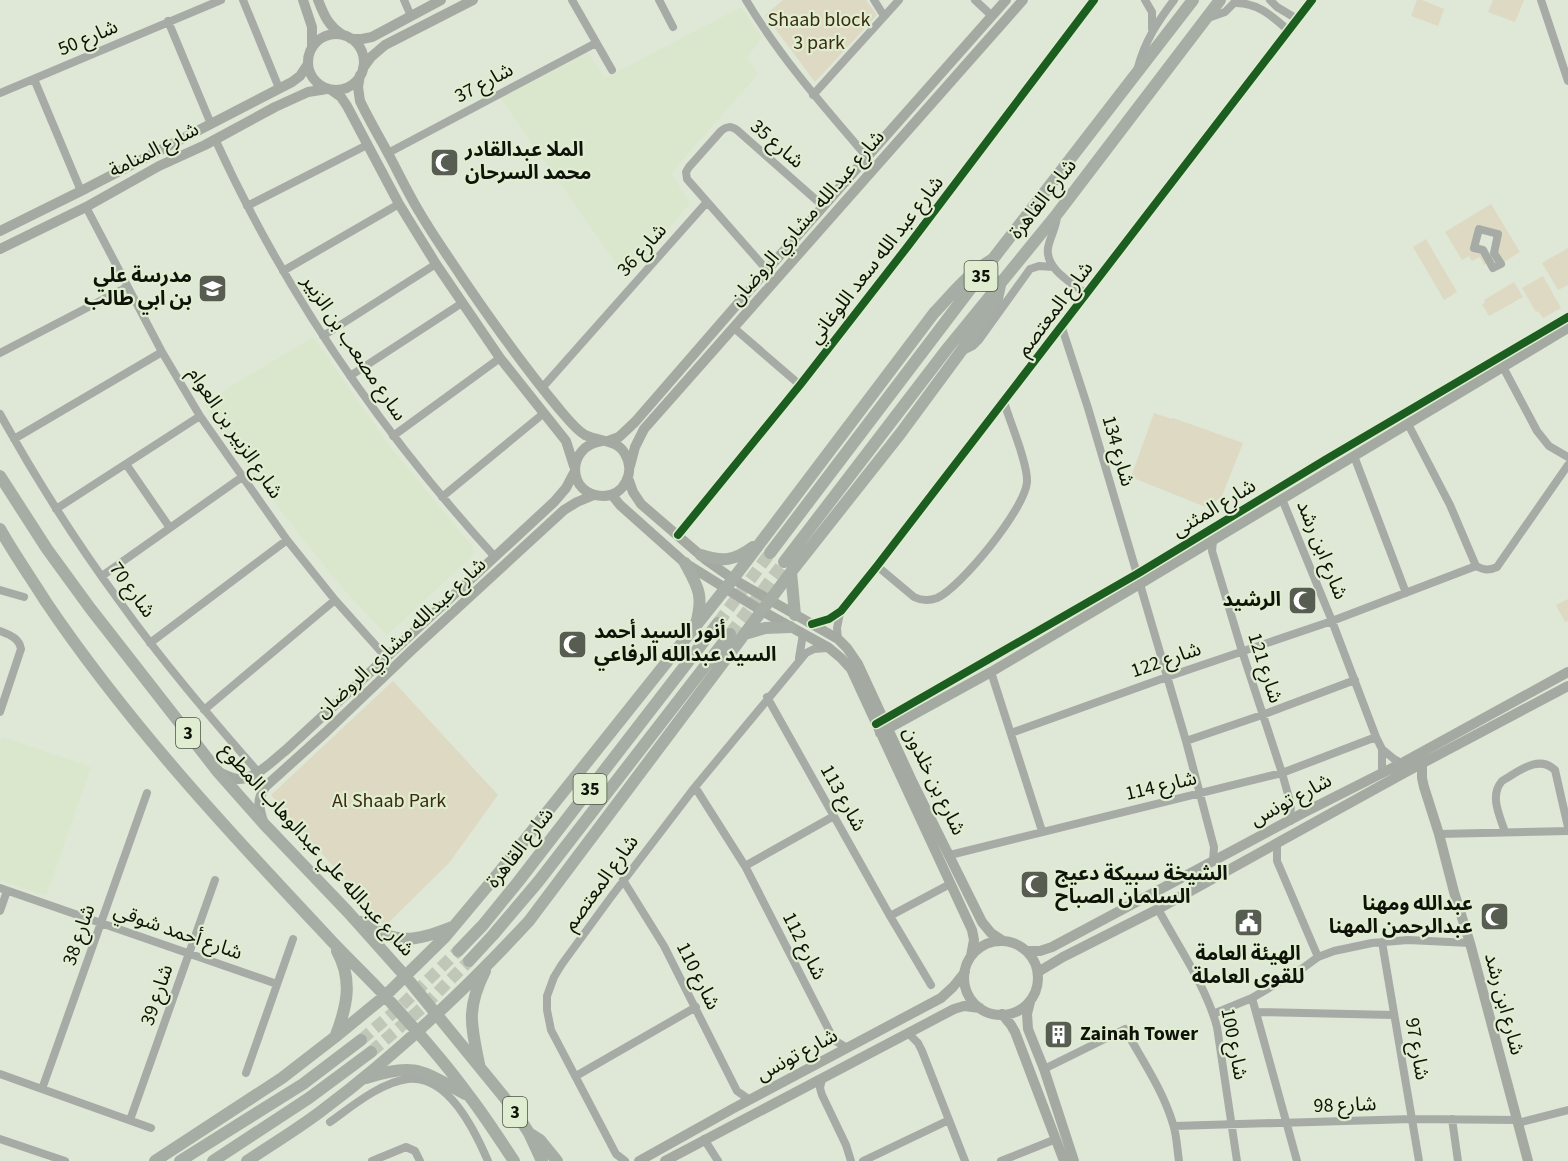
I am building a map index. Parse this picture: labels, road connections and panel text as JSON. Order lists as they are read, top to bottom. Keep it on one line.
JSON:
{"streets":{"main road":["شارع القاهرة","35","3","شارع عبدالله علي عبدالوهاب المطوع"],"street":["شارع 50","شارع 37","شارع 35","شارع المنامة","شارع عبدالله مشاري الروضان","شارع 36","شارع عبد الله سعد اللوغاني","شارع المعتصم","سارع مصعب بن الزبير","شارع الزبير بن العوام","شارع 134","شارع المثنى","شارع ابن رشد","شارع 70","شارع 122","شارع 121","شارع بن خلدون","شارع 114","شارع 113","شارع تونس","شارع أحمد شوقي","شارع 38","شارع 112","شارع 110","شارع 39","شارع 100","شارع 97","شارع 98"]},"crossings":[["شارع 35","شارع عبدالله مشاري الروضان"],["شارع 35","شارع 36"],["شارع المنامة","سارع مصعب بن الزبير"],["شارع المنامة","شارع الزبير بن العوام"],["شارع عبدالله مشاري الروضان","سارع مصعب بن الزبير"],["شارع عبدالله مشاري الروضان","شارع الزبير بن العوام"],["شارع عبدالله مشاري الروضان","شارع 70"],["شارع عبدالله مشاري الروضان","شارع عبدالله علي عبدالوهاب المطوع"],["شارع المعتصم","شارع 134"],["شارع المعتصم","شارع بن خلدون"],["شارع المعتصم","شارع 113"],["شارع المعتصم","شارع 112"],["شارع المعتصم","شارع 110"],["شارع 134","شارع المثنى"],["شارع 134","شارع 122"],["شارع 134","شارع 114"],["شارع 134","شارع تونس"],["شارع المثنى","شارع ابن رشد"],["شارع المثنى","شارع 121"],["شارع المثنى","شارع بن خلدون"],["شارع ابن رشد","شارع 122"],["شارع ابن رشد","شارع 114"],["شارع ابن رشد","شارع تونس"],["شارع ابن رشد","شارع 98"],["شارع 122","شارع 121"],["شارع 121","شارع 114"],["شارع 121","شارع تونس"],["شارع بن خلدون","شارع 114"],["شارع بن خلدون","شارع تونس"],["شارع تونس","شارع 110"],["شارع تونس","شارع 100"],["شارع أحمد شوقي","شارع 38"],["شارع أحمد شوقي","شارع 39"],["شارع 100","شارع 98"],["شارع 97","شارع 98"]],"parks":["Shaab block 3 park","Al Shaab Park"],"places":{"mosque":["الملا عبدالقادر محمد السرحان","الرشيد","أنور السيد أحمد السيد عبدالله الرفاعي","الشيخة سبيكة دعيج السلمان الصباح","عبدالله ومهنا عبدالرحمن المهنا"],"school or university":["مدرسة علي بن ابي طالب"],"public building":["الهيئة العامة للقوى العاملة"],"building":["Zainah Tower"]}}
